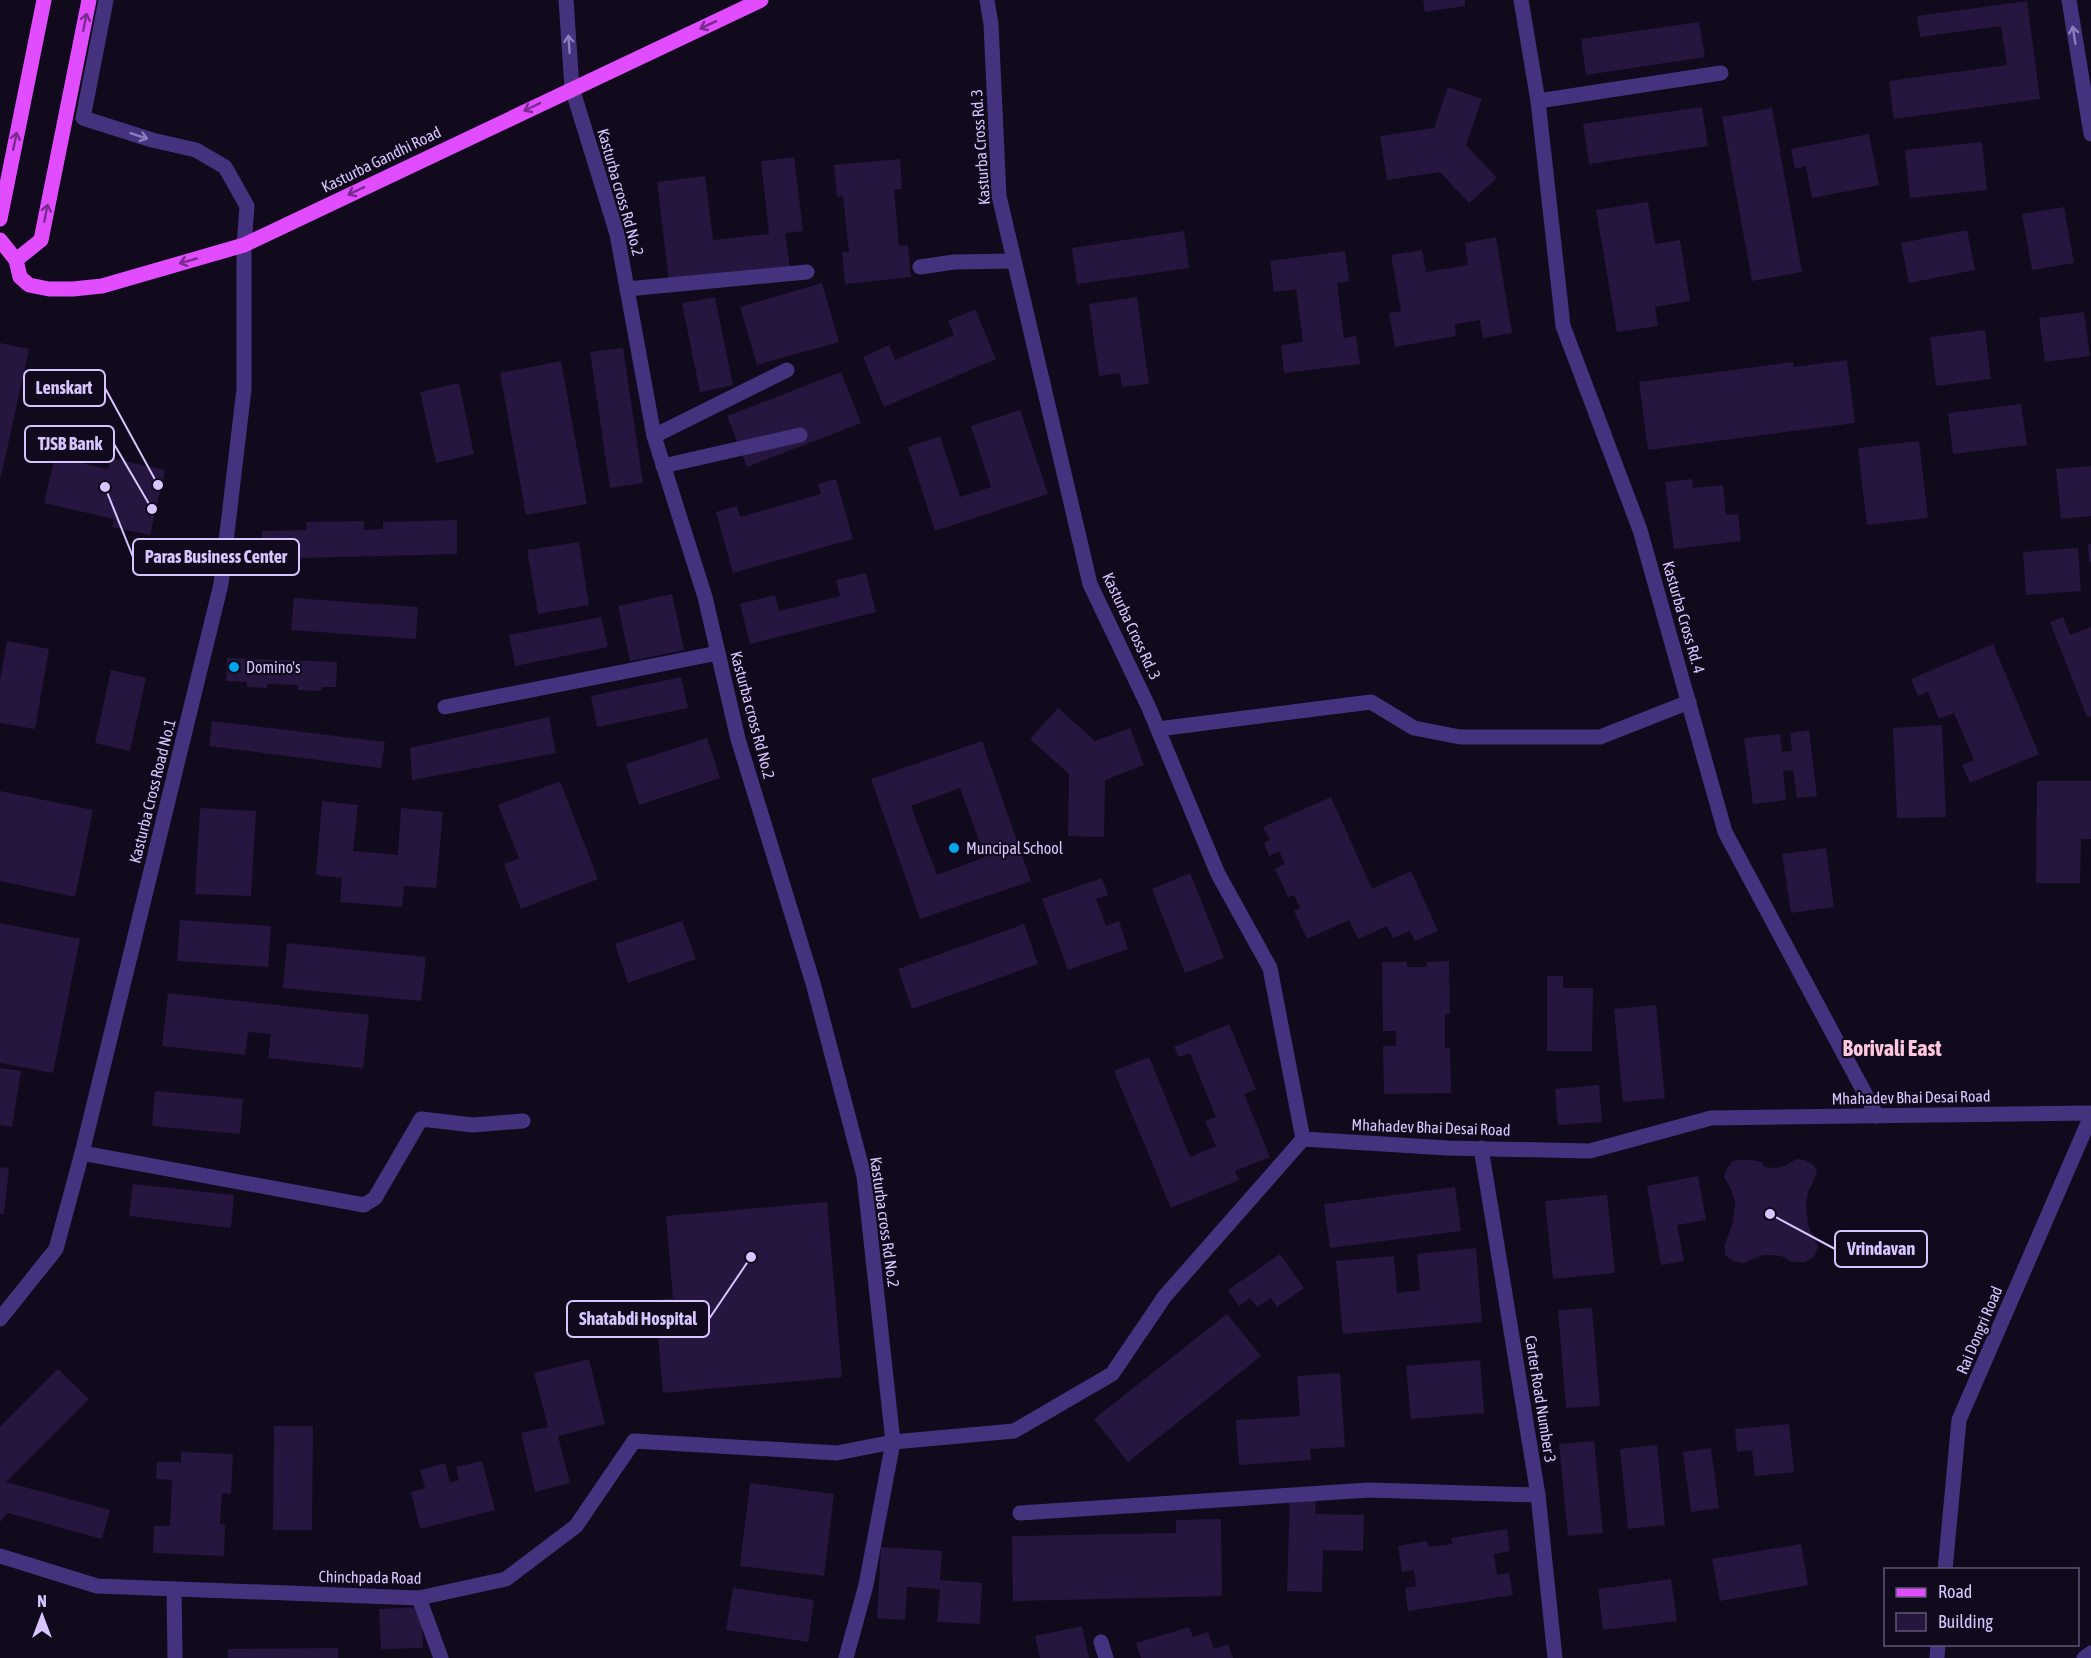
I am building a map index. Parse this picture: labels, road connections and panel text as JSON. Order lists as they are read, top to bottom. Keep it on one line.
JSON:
{"streets":{"main road":["Kasturba Gandhi Road"],"street":["Kasturba Cross Rd. 3","Kasturba cross Rd No.2","Kasturba Cross Rd. 4","Kasturba Cross Road No.1","Mhahadev Bhai Desai Road","Rai Dongri Road","Carter Road Number 3","Chinchpada Road"]},"crossings":[["Kasturba Cross Rd. 3","Mhahadev Bhai Desai Road"],["Kasturba Gandhi Road","Kasturba cross Rd No.2"],["Kasturba Gandhi Road","Kasturba Cross Road No.1"],["Kasturba cross Rd No.2","Chinchpada Road"],["Kasturba Cross Rd. 4","Mhahadev Bhai Desai Road"],["Mhahadev Bhai Desai Road","Rai Dongri Road"],["Mhahadev Bhai Desai Road","Carter Road Number 3"]],"one_way":["Kasturba Gandhi Road"],"districts":["Borivali East"],"places":["Lenskart","Paras Business Center","TJSB Bank","Domino's","Muncipal School","Vrindavan","Shatabdi Hospital"],"legend":["Road","Building"],"north":"top"}
